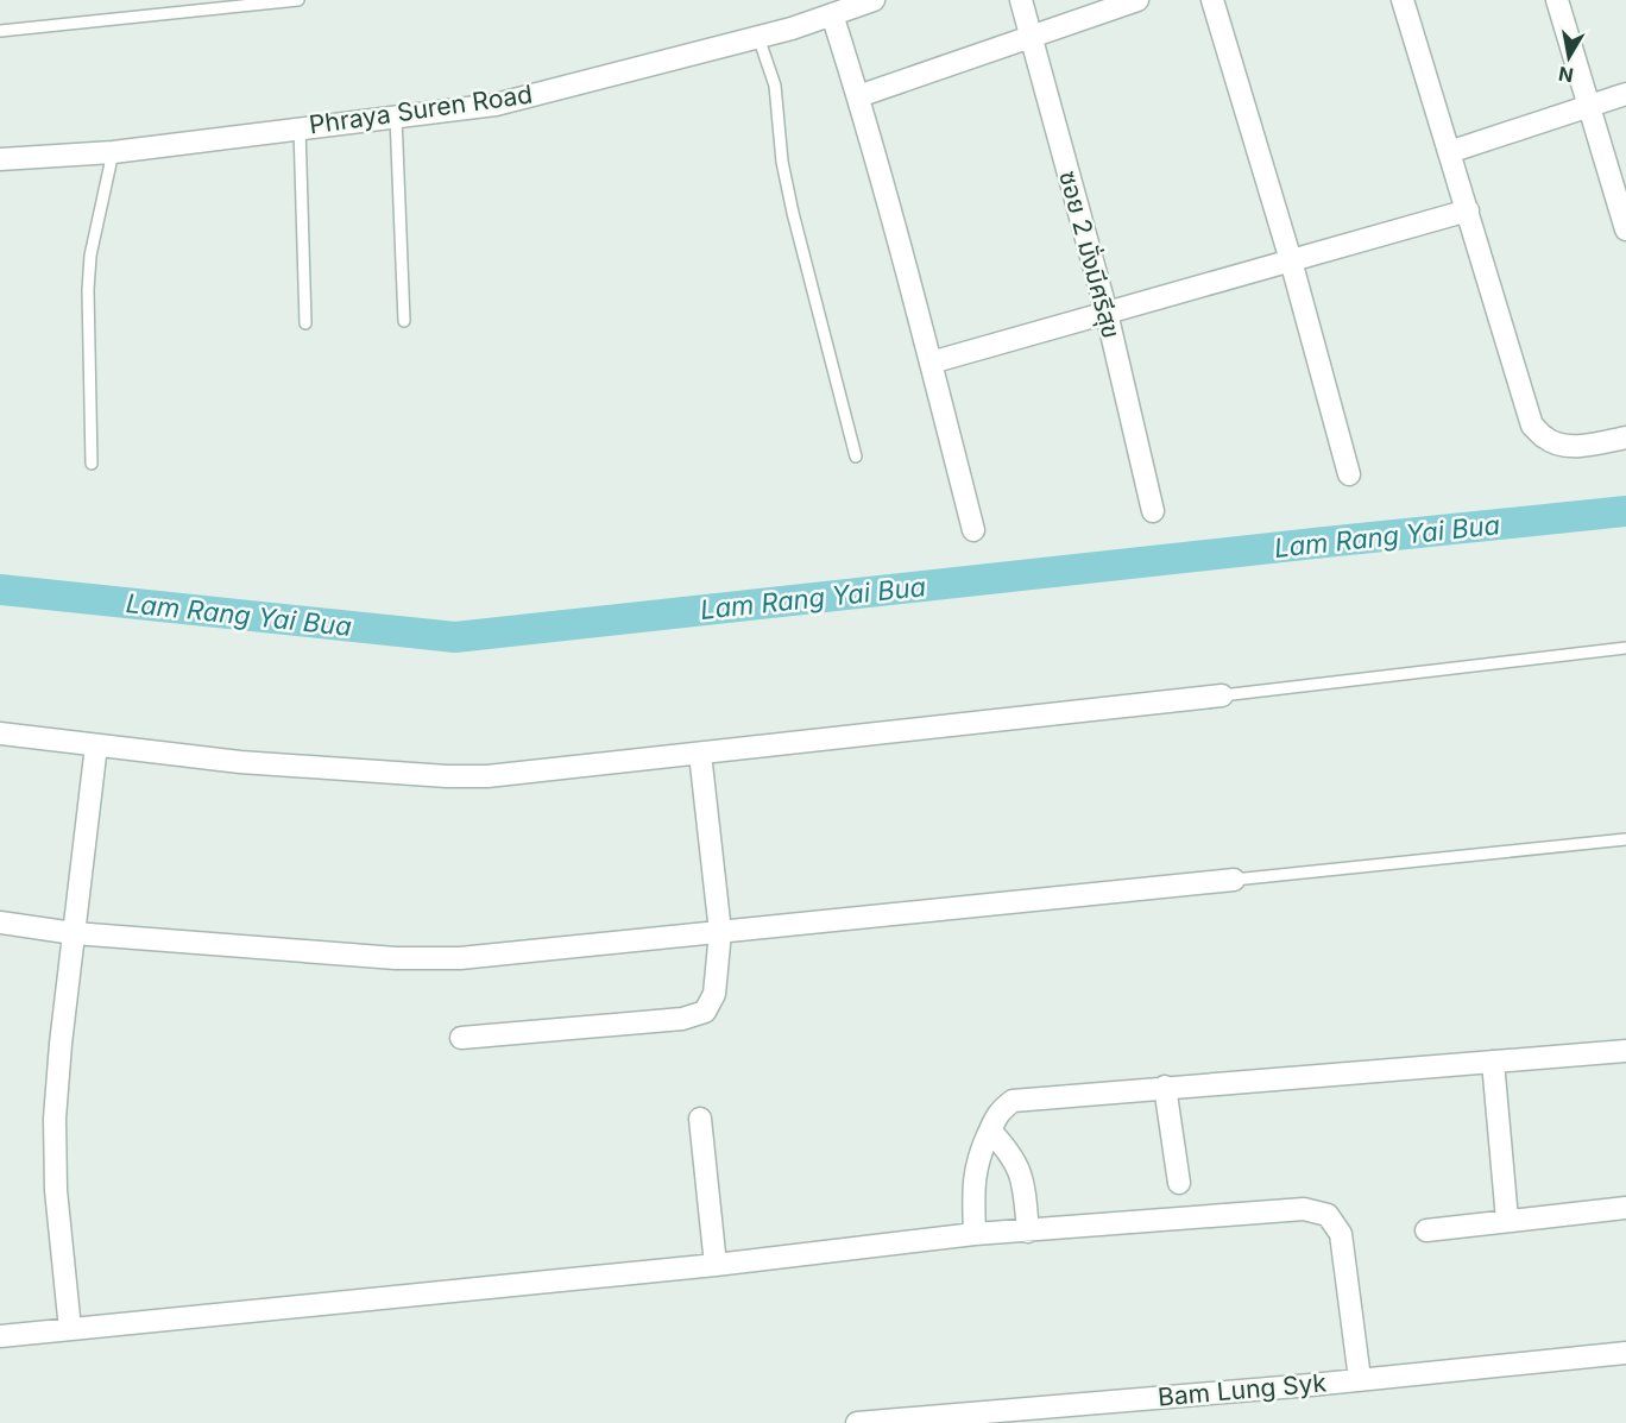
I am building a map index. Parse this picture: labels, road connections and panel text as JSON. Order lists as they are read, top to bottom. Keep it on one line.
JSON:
{"streets":{"street":["Phraya Suren Road","ซอย 2 มั่งมีศรีสุข","Bam Lung Syk"]},"water":["Lam Rang Yai Bua"],"north":"bottom"}
